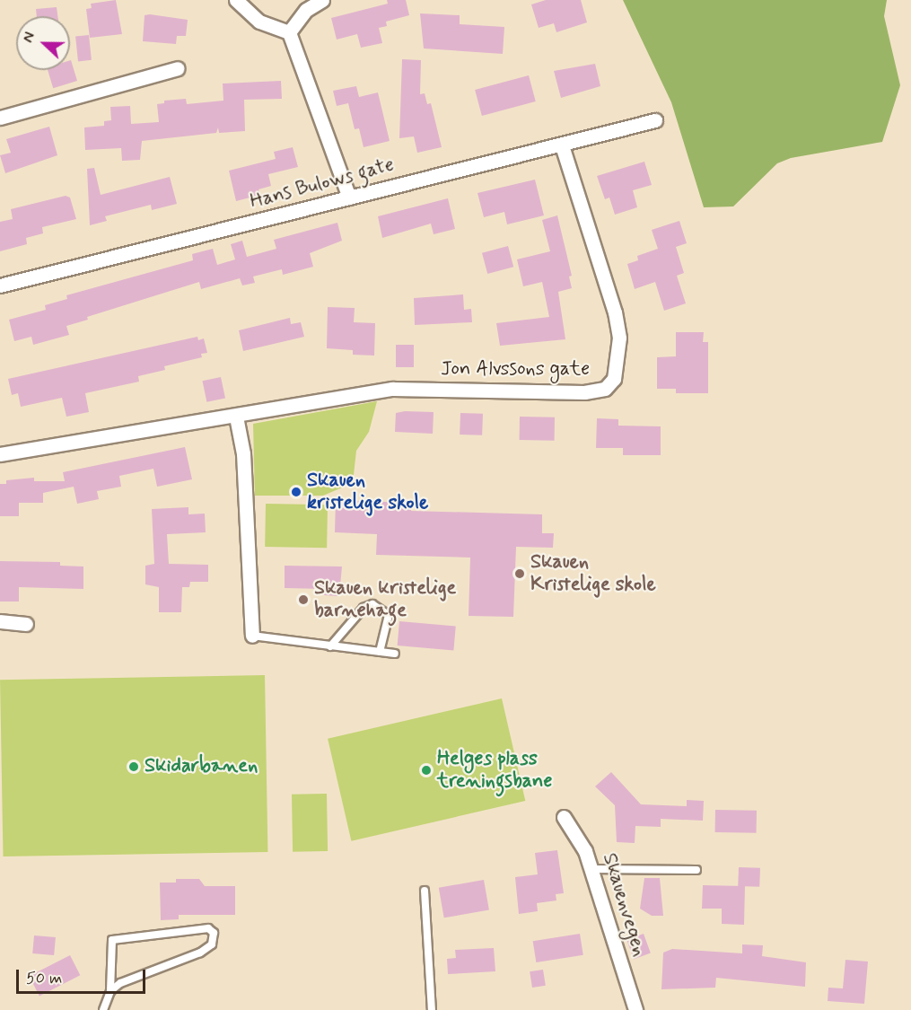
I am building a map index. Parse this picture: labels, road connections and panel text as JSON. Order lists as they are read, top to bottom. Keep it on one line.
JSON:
{"streets":{"street":["Hans Bulows gate","Jon Alvssons gate","Skauenvegen"]},"crossings":[["Hans Bulows gate","Jon Alvssons gate"]],"places":["Skauen kristelige skole","Skauen Kristelige skole","Skauen kristelige barnehage","Skidarbanen","Helges plass treningsbane"],"scale_bar":"50 m","north":"left"}
